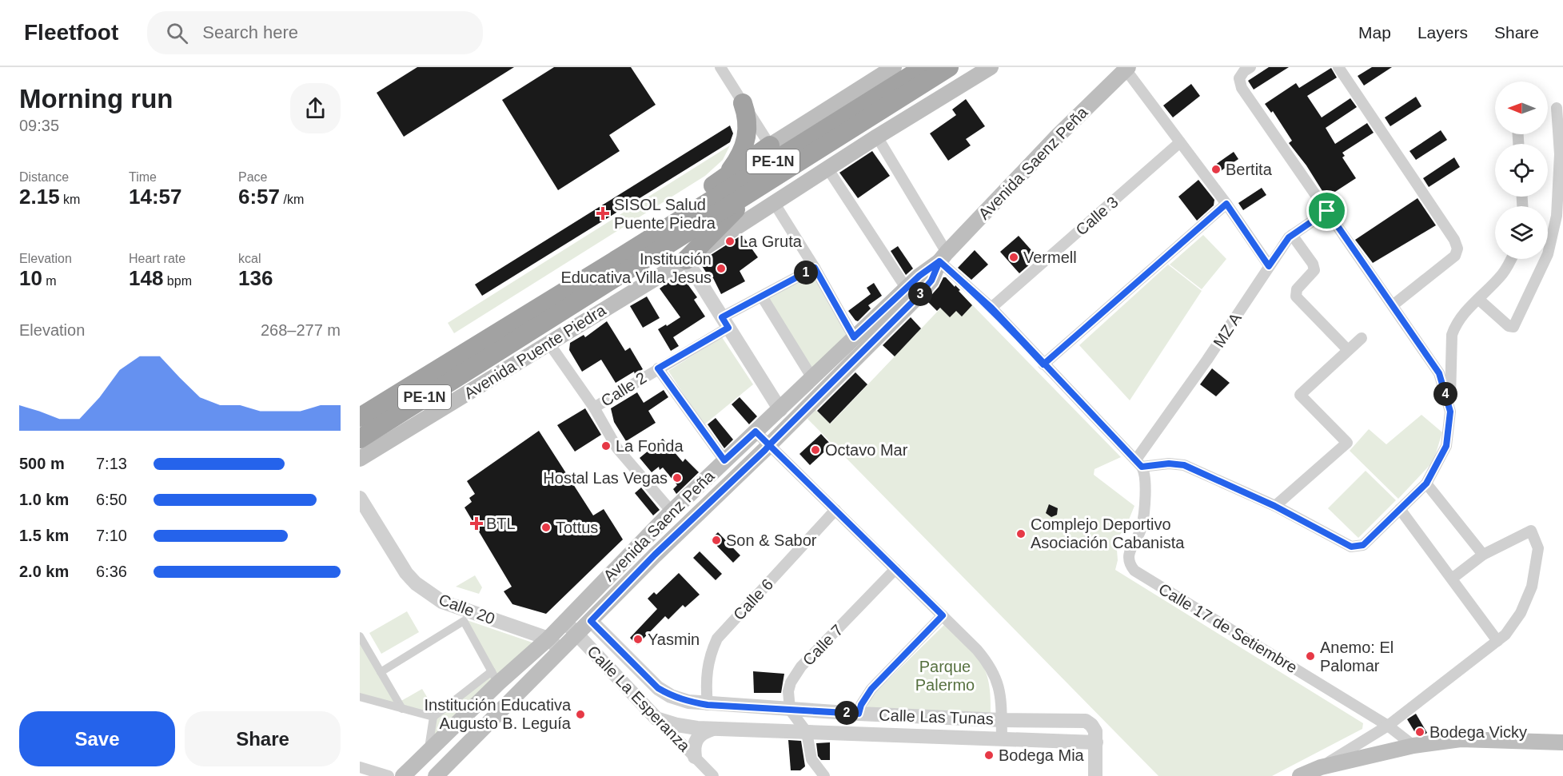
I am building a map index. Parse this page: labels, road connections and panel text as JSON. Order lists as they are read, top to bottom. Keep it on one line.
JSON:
{"streets":{"highway":["PE-1N"],"main road":["Avenida Saenz Peña","Avenida Puente Piedra"],"street":["Calle 3","MZ A","Calle 2","Calle 6","Calle 20","Calle 17 de Setiembre","Calle 7","Calle La Esperanza","Calle Las Tunas"]},"crossings":[["Avenida Saenz Peña","Calle 20"],["Avenida Saenz Peña","Calle La Esperanza"],["Avenida Saenz Peña","Calle Las Tunas"],["MZ A","Calle 17 de Setiembre"],["Calle 6","Calle Las Tunas"],["Calle 7","Calle Las Tunas"],["Calle La Esperanza","Calle Las Tunas"]],"parks":["Parque Palermo"],"places":{"other":["Bertita","La Gruta","Vermell","Institución Educativa Villa Jesus","La Fonda","Octavo Mar","Hostal Las Vegas","Tottus","Complejo Deportivo Asociación Cabanista","Son & Sabor","Yasmin","Anemo: El Palomar","Institución Educativa Augusto B. Leguía","Bodega Vicky","Bodega Mia"],"health":["SISOL Salud Puente Piedra","BTL"]},"north":"left","page":{"header":"Fleetfoot","search":"Search here","nav":["Map","Layers","Share"],"heading":["Morning run","09:35"],"stats":[["Distance","2.15 km"],["Time","14:57"],["Pace","6:57 /km"],["Elevation","10 m"],["Heart rate","148 bpm"],["kcal","136"]],"pins":["1","3","4","2"],"chart":["Elevation","268–277 m"],"list":[{"name":"500 m","note":"7:13"},{"name":"1.0 km","note":"6:50"},{"name":"1.5 km","note":"7:10"},{"name":"2.0 km","note":"6:36"}],"buttons":["Save","Share"]}}
